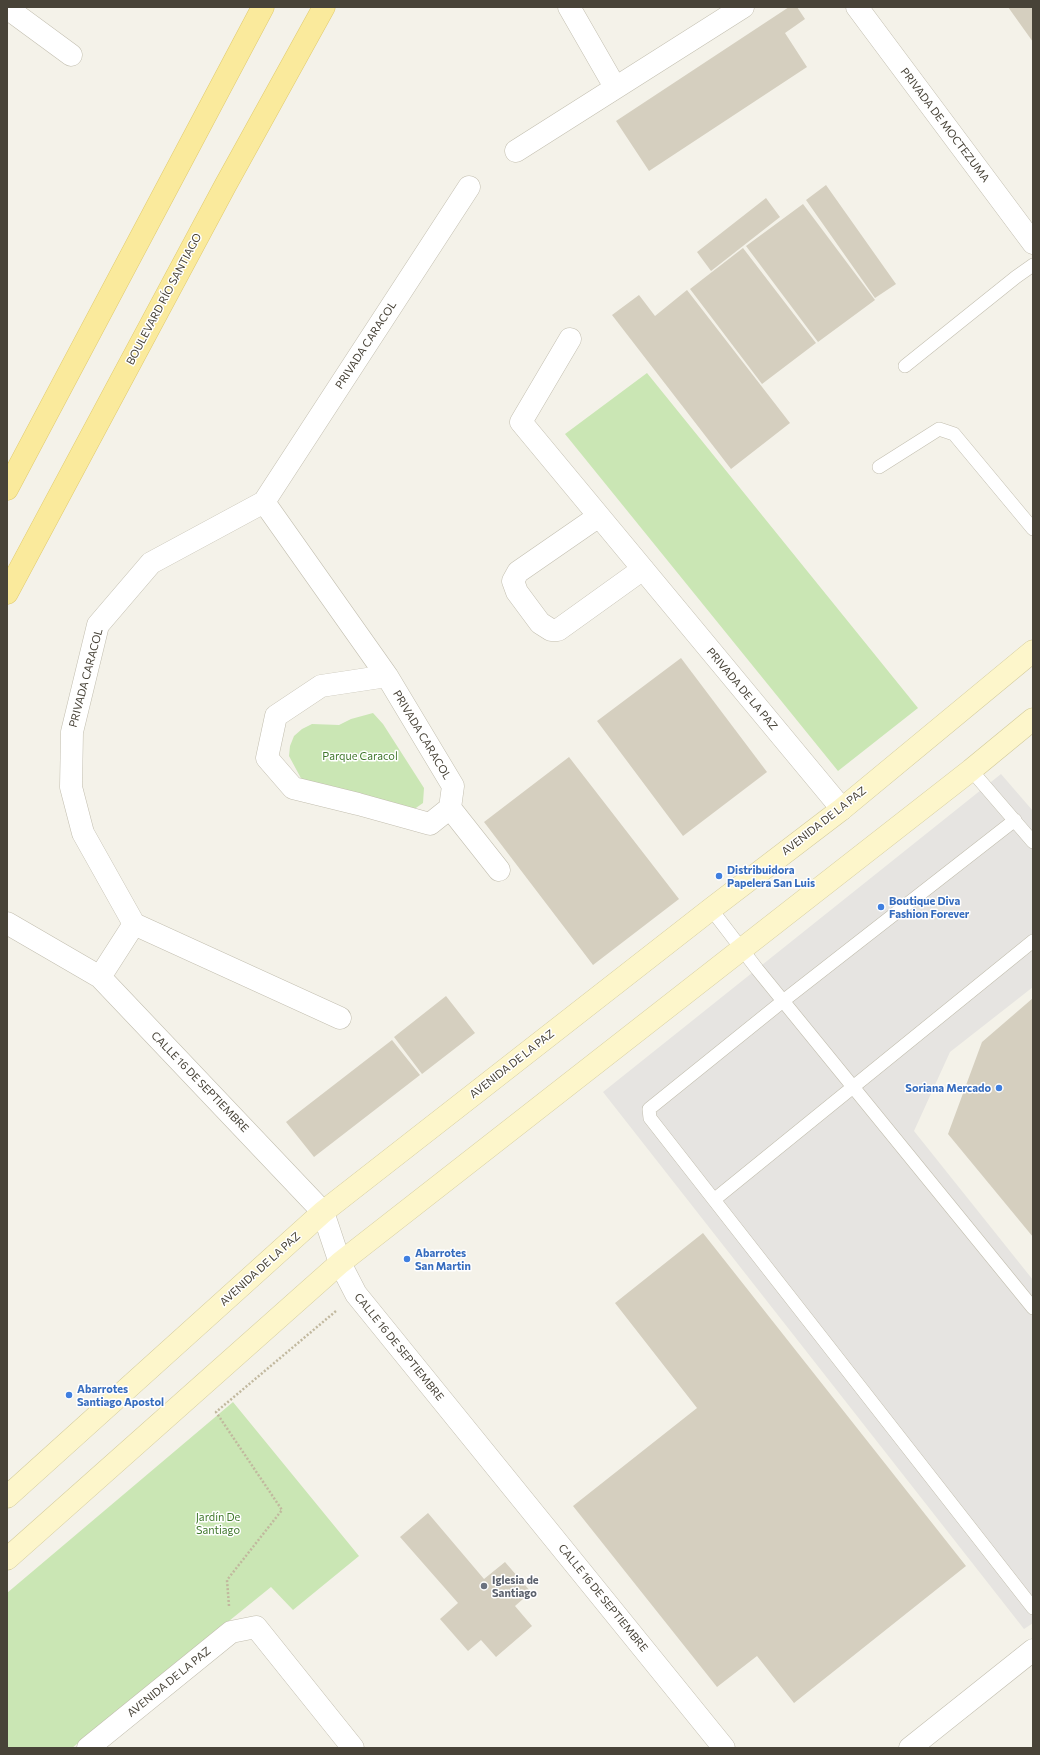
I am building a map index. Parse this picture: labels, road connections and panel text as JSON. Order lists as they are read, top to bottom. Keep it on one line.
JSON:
{"streets":{"main road":["BOULEVARD RÍO SANTIAGO"],"street":["PRIVADA DE MOCTEZUMA","PRIVADA CARACOL","PRIVADA DE LA PAZ","AVENIDA DE LA PAZ","CALLE 16 DE SEPTIEMBRE"]},"crossings":[["PRIVADA DE LA PAZ","AVENIDA DE LA PAZ"],["AVENIDA DE LA PAZ","CALLE 16 DE SEPTIEMBRE"]],"parks":["Parque Caracol","Jardín De Santiago"],"places":["Distribuidora Papelera San Luis","Boutique Diva Fashion Forever","Soriana Mercado","Abarrotes San Martin","Abarrotes Santiago Apostol","Iglesia de Santiago"]}
